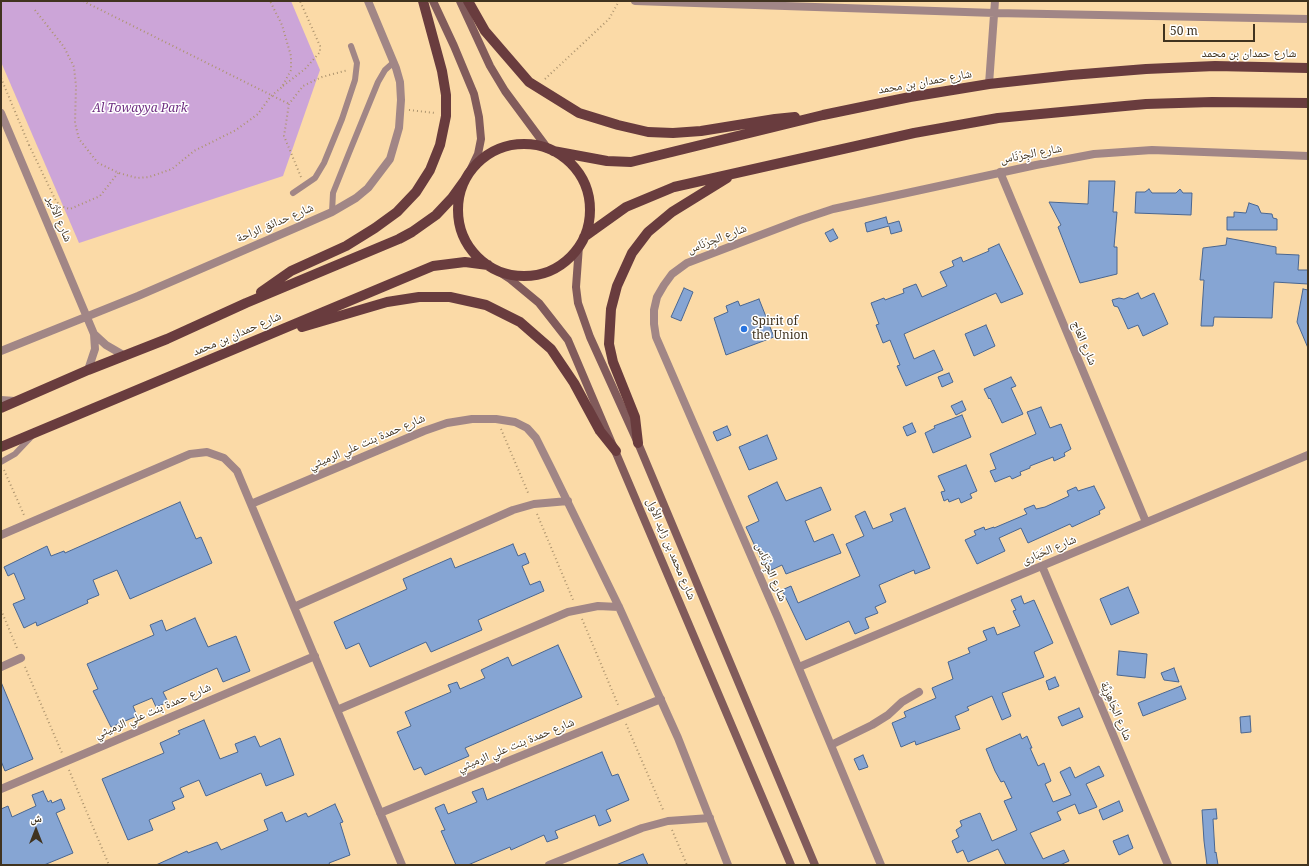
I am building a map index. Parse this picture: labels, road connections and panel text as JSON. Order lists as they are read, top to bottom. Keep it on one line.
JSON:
{"streets":{"main road":["شارع حمدان بن محمد","شارع محمد بن زايد الأول"],"street":["شارع الجِرْنَاس","شارع الأثير","شارع حدائق الراحة","شارع العَاج","شارع حمدة بنت علي الرميثي","شارع الحَبَارى","شارع الجَاهِزِيَّة"]},"crossings":[["شارع حمدان بن محمد","شارع الأثير"],["شارع حمدان بن محمد","شارع محمد بن زايد الأول"],["شارع الجِرْنَاس","شارع العَاج"],["شارع الجِرْنَاس","شارع الحَبَارى"],["شارع الأثير","شارع حدائق الراحة"],["شارع العَاج","شارع الحَبَارى"],["شارع الحَبَارى","شارع الجَاهِزِيَّة"]],"parks":["Al Towayya Park"],"places":["Spirit of the Union"],"scale_bar":"50 m","north":"top"}
